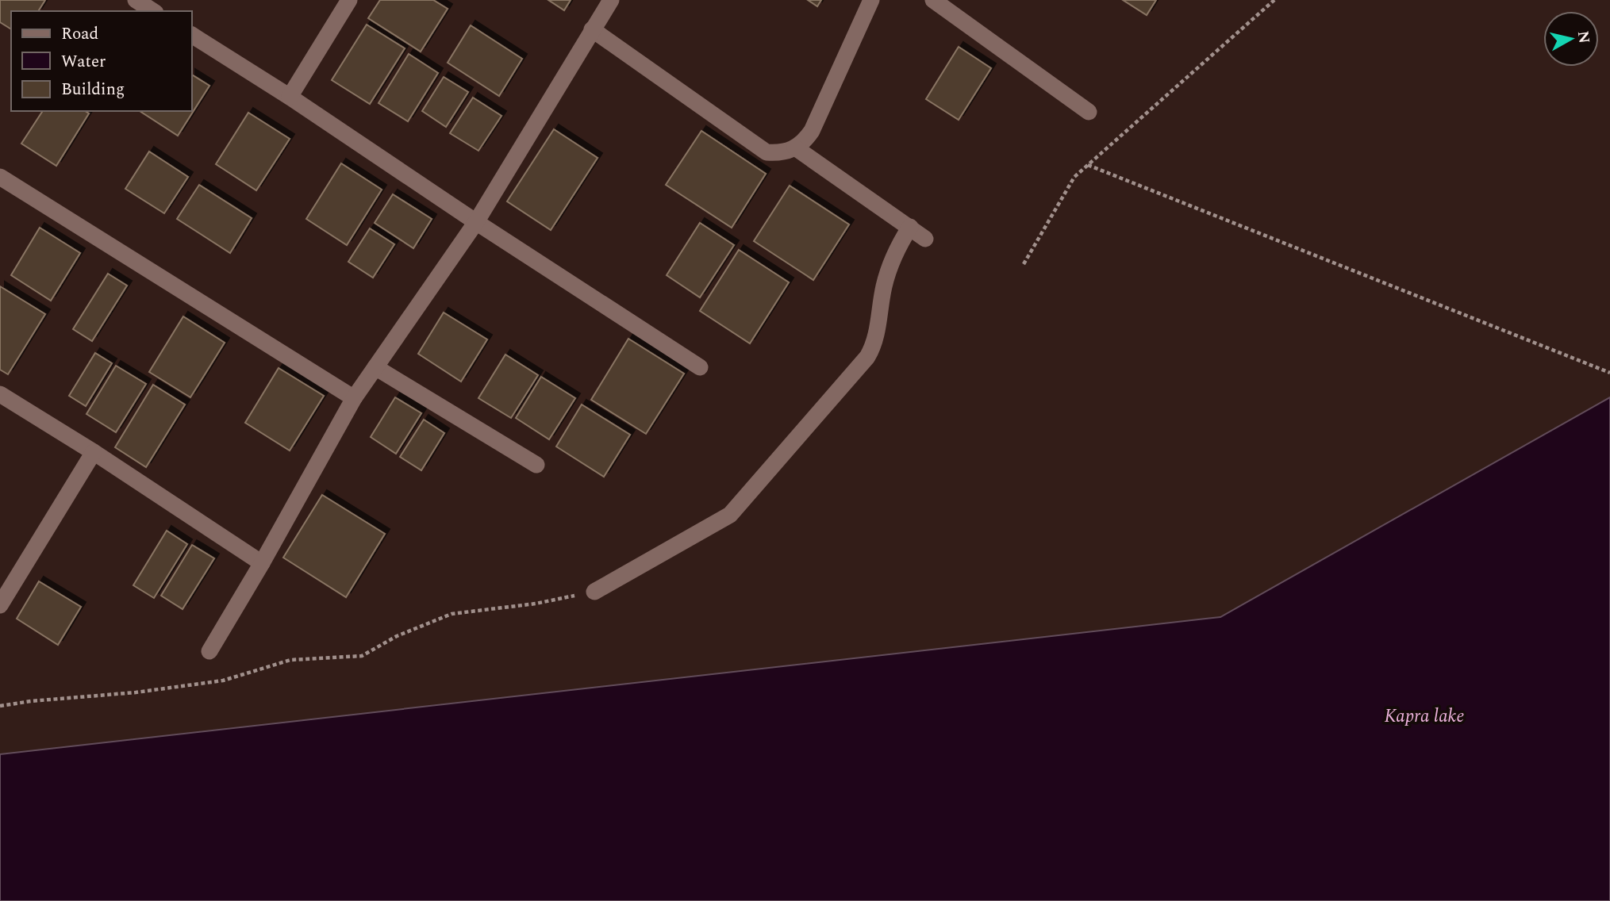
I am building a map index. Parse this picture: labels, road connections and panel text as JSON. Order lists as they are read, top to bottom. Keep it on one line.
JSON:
{"water":["Kapra lake"],"legend":["Road","Water","Building"],"north":"right"}
